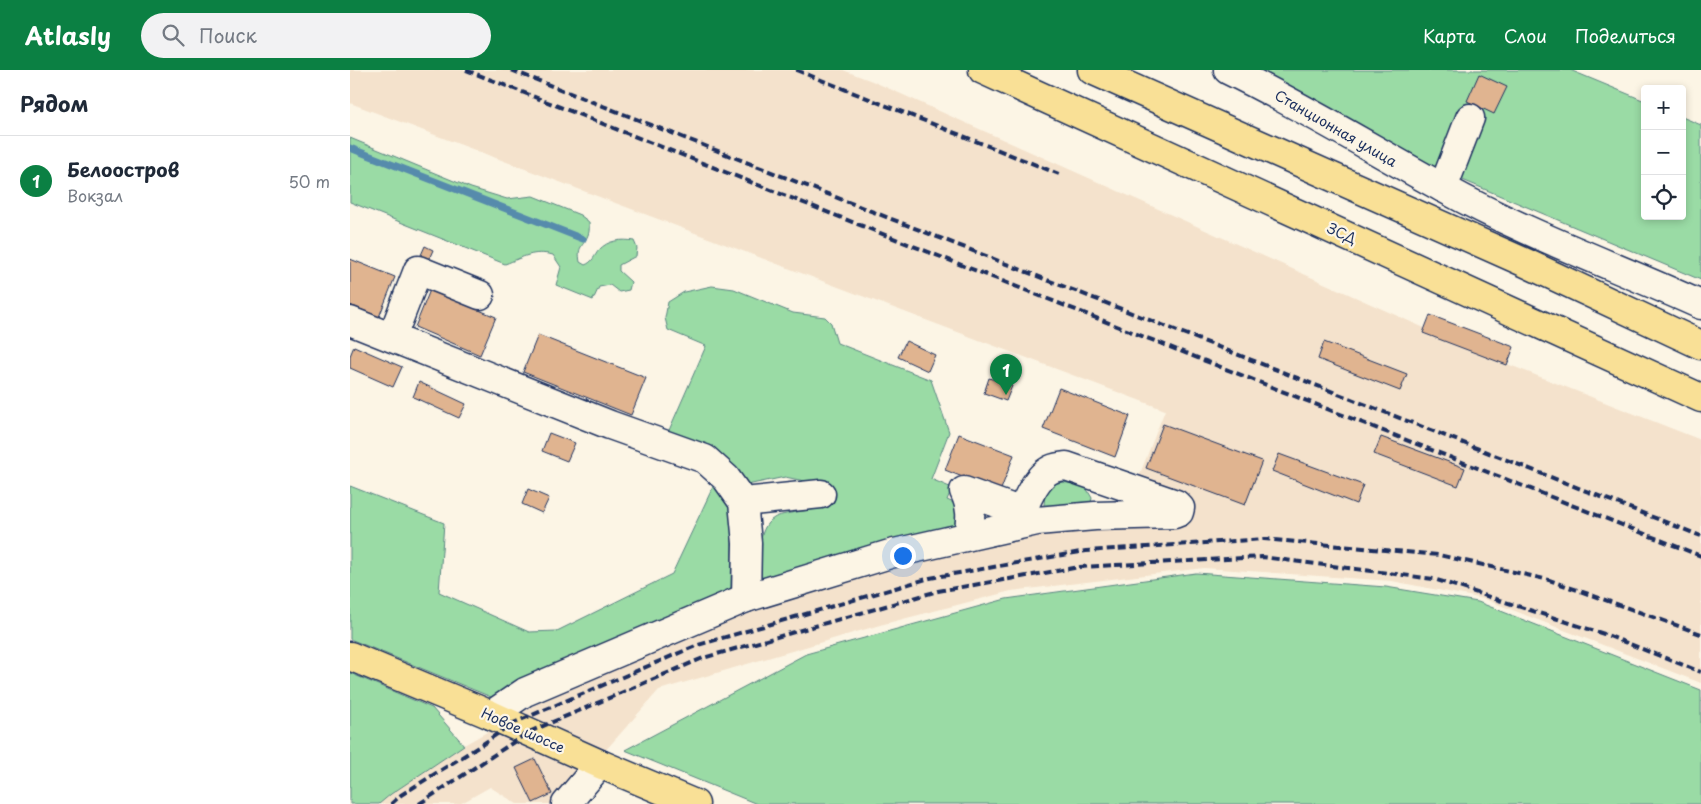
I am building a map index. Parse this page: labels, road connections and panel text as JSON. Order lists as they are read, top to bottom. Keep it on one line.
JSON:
{"streets":{"main road":["ЗСД","Новое шоссе"],"street":["Станционная улица"]},"page":{"header":"Atlasly","search":"Поиск","nav":["Карта","Слои","Поделиться"],"heading":"Рядом","map_buttons":["+","−"],"list":[{"mark":"1","name":"Белоостров","note":"Вокзал","value":"50 m"}],"pins":"1"}}
